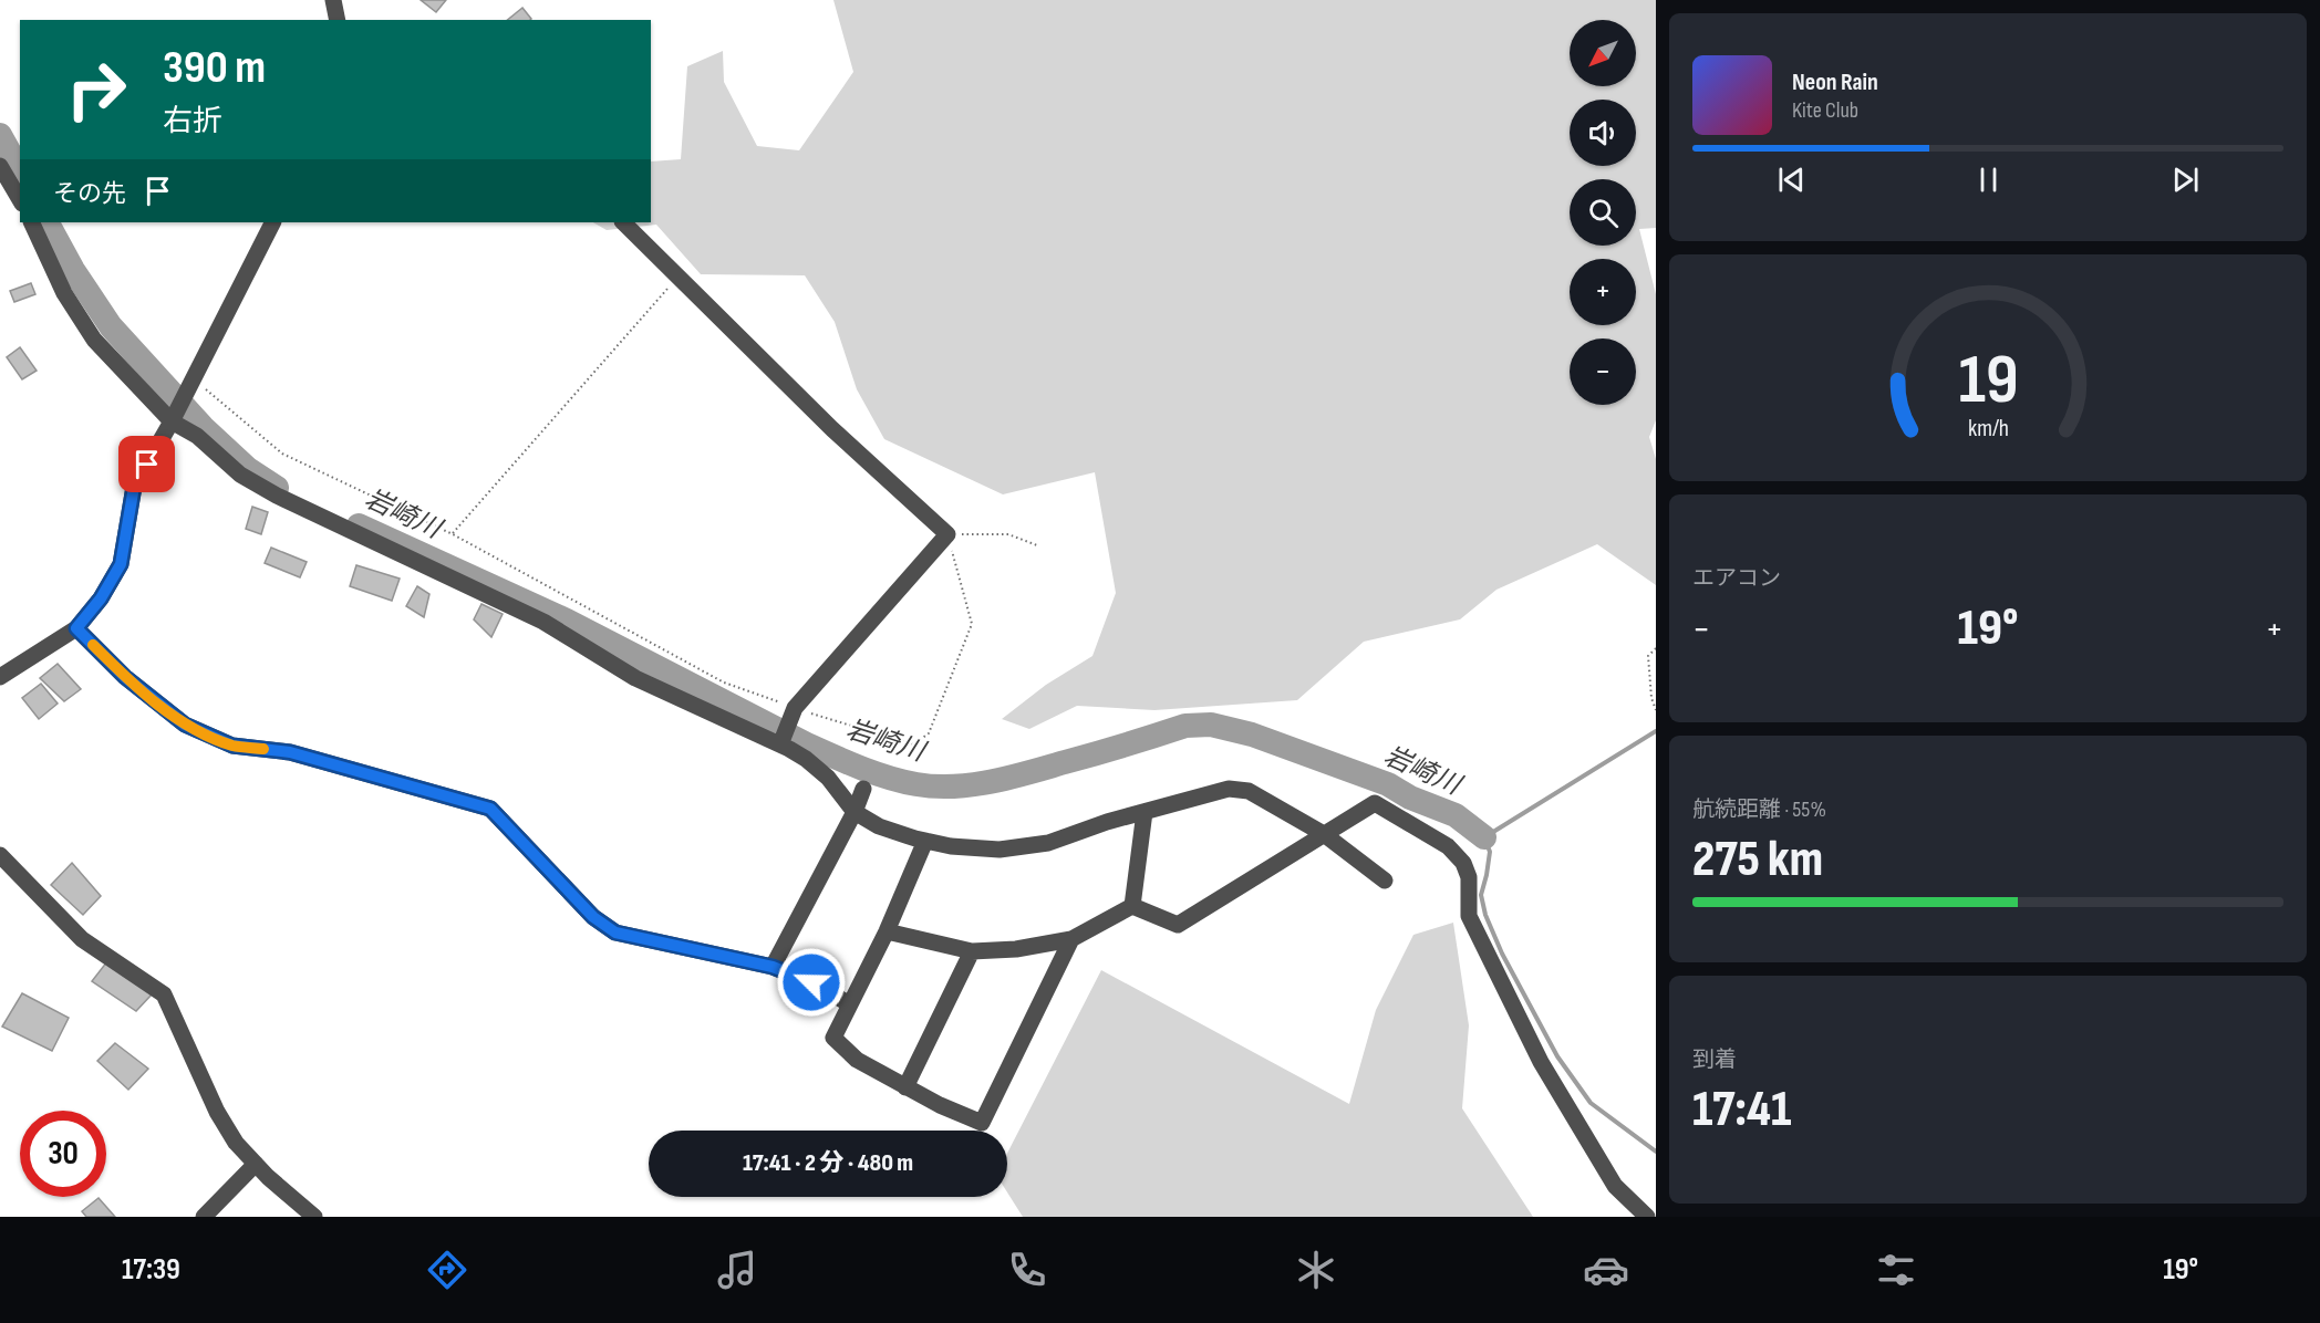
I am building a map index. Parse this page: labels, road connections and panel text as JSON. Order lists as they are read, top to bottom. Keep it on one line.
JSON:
{"water":["岩崎川"],"north":"bottom left","page":{"map_buttons":["+","−"],"turn":["390 m","右折"],"song":["Neon Rain","Kite Club"],"then":"その先","tile":["エアコン",["航続距離 · 55%","275 km"],["到着","17:41"]],"heat":["−","19°","+"],"limit":"30","trip":"17:41 · 2 分 · 480 m","tabs":["17:39","19°"],"gauge":["19","km/h"]}}
